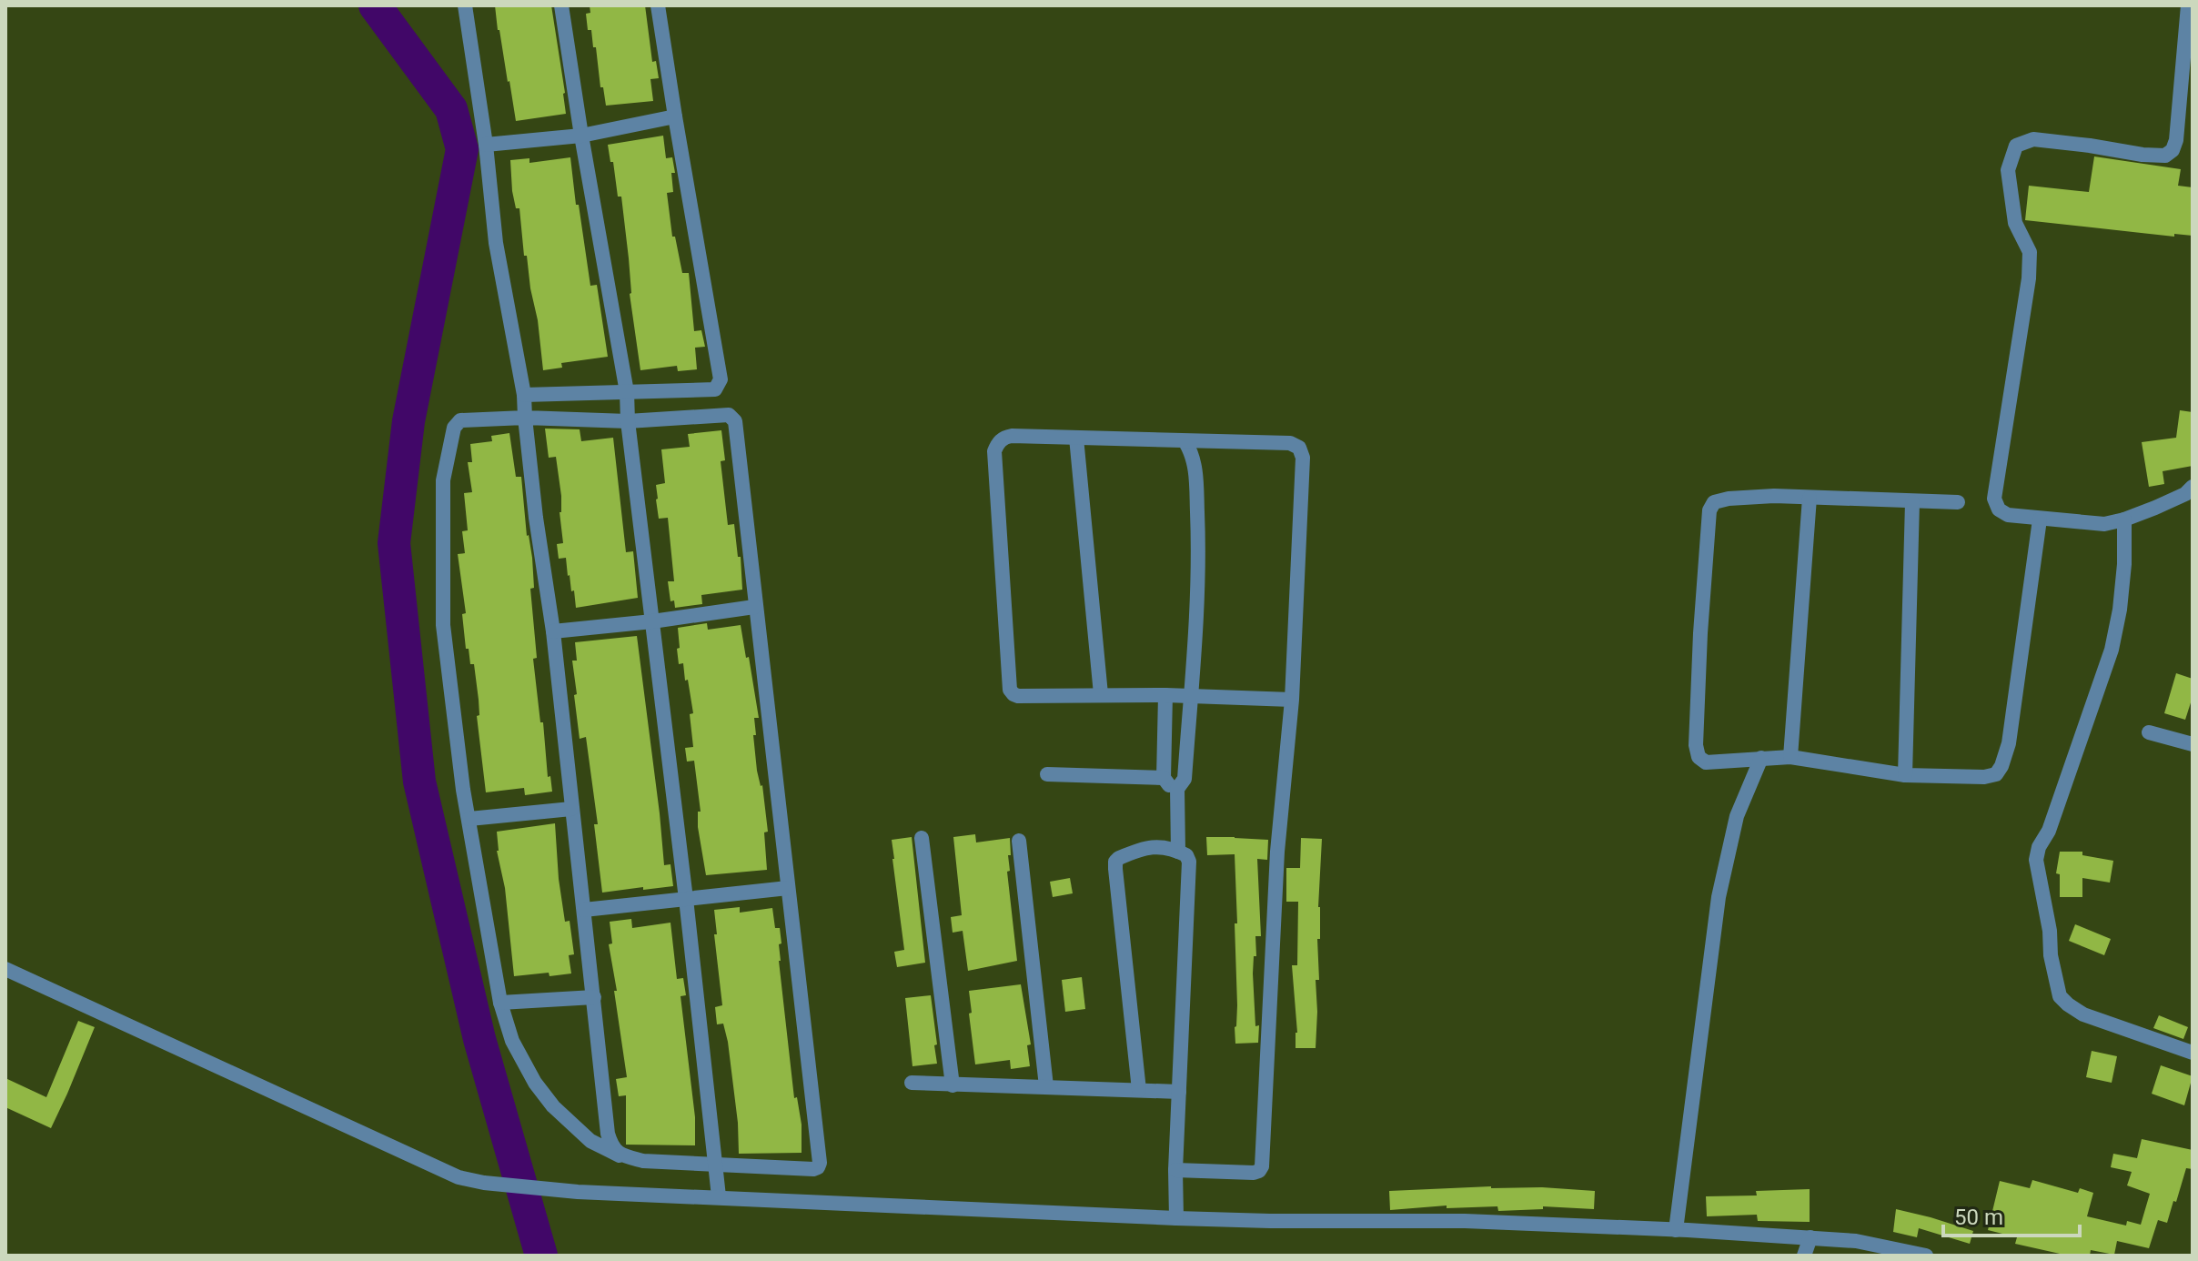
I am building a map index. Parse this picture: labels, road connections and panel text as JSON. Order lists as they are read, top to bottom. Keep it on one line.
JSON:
{"scale_bar":"50 m"}
